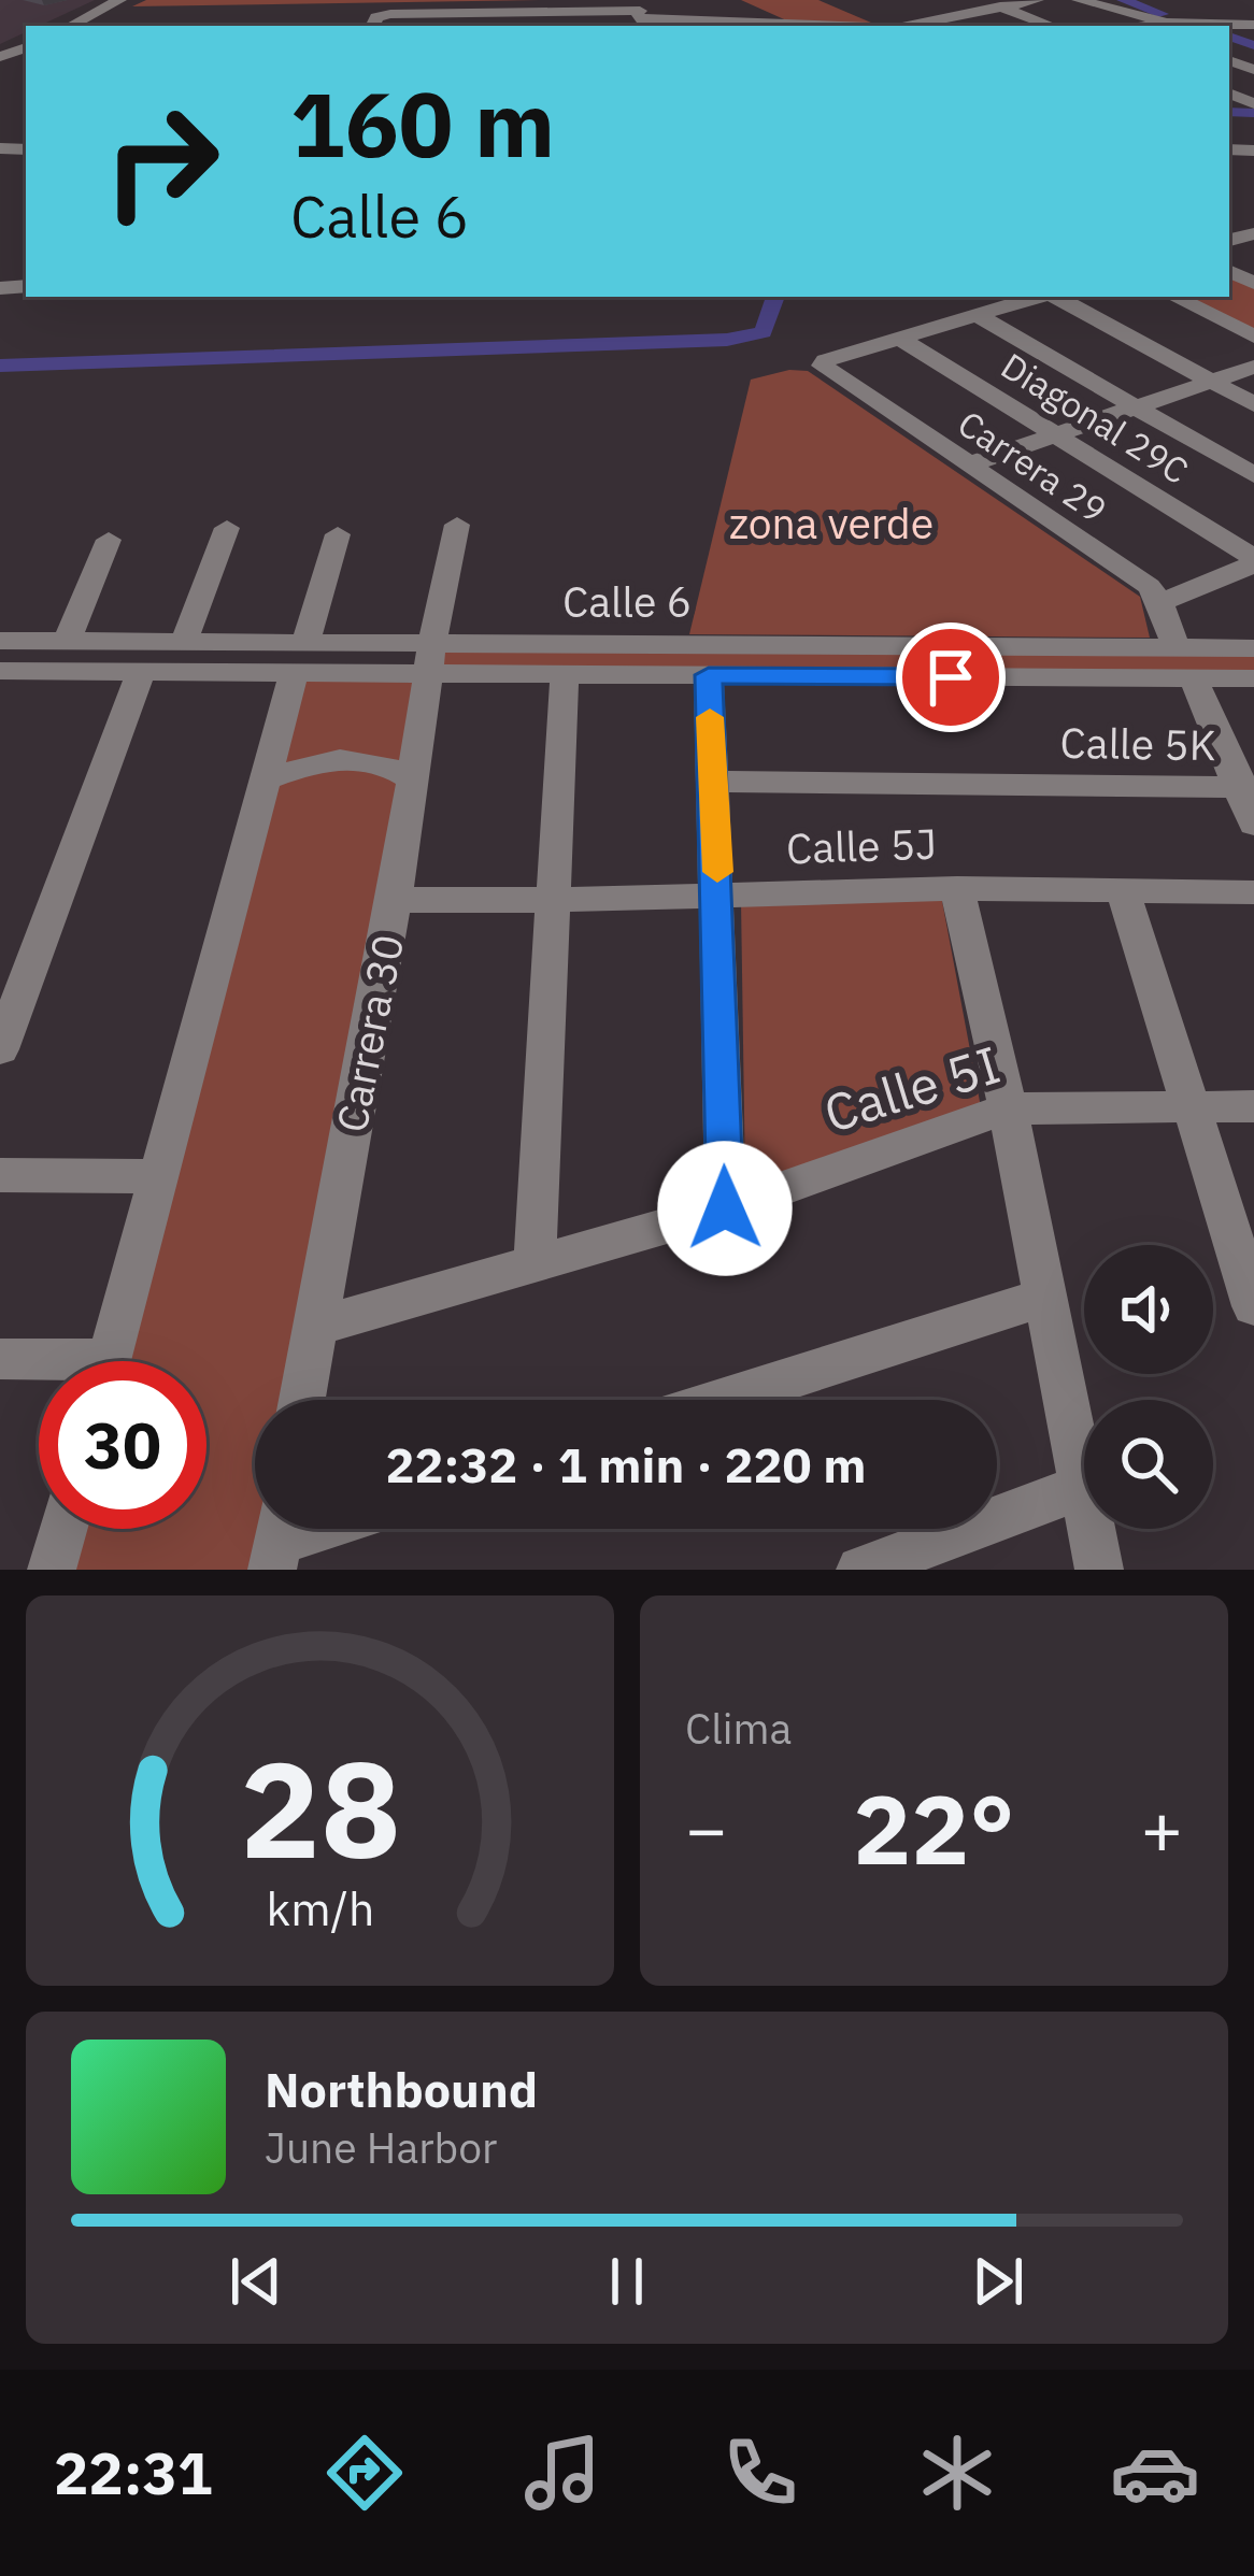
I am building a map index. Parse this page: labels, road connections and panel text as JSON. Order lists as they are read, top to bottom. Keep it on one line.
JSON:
{"streets":{"street":["Diagonal 29C","Carrera 29","Calle 6","Calle 5K","Calle 5J","Carrera 30","Calle 5I"]},"crossings":[["Diagonal 29C","Carrera 29"],["Calle 6","Carrera 30"],["Calle 5J","Carrera 30"],["Carrera 30","Calle 5I"]],"parks":["zona verde"],"page":{"turn":["160 m","Calle 6"],"limit":"30","trip":"22:32 · 1 min · 220 m","tile":"Clima","heat":["−","22°","+"],"song":["Northbound","June Harbor"],"tabs":"22:31","gauge":["28","km/h"]}}
